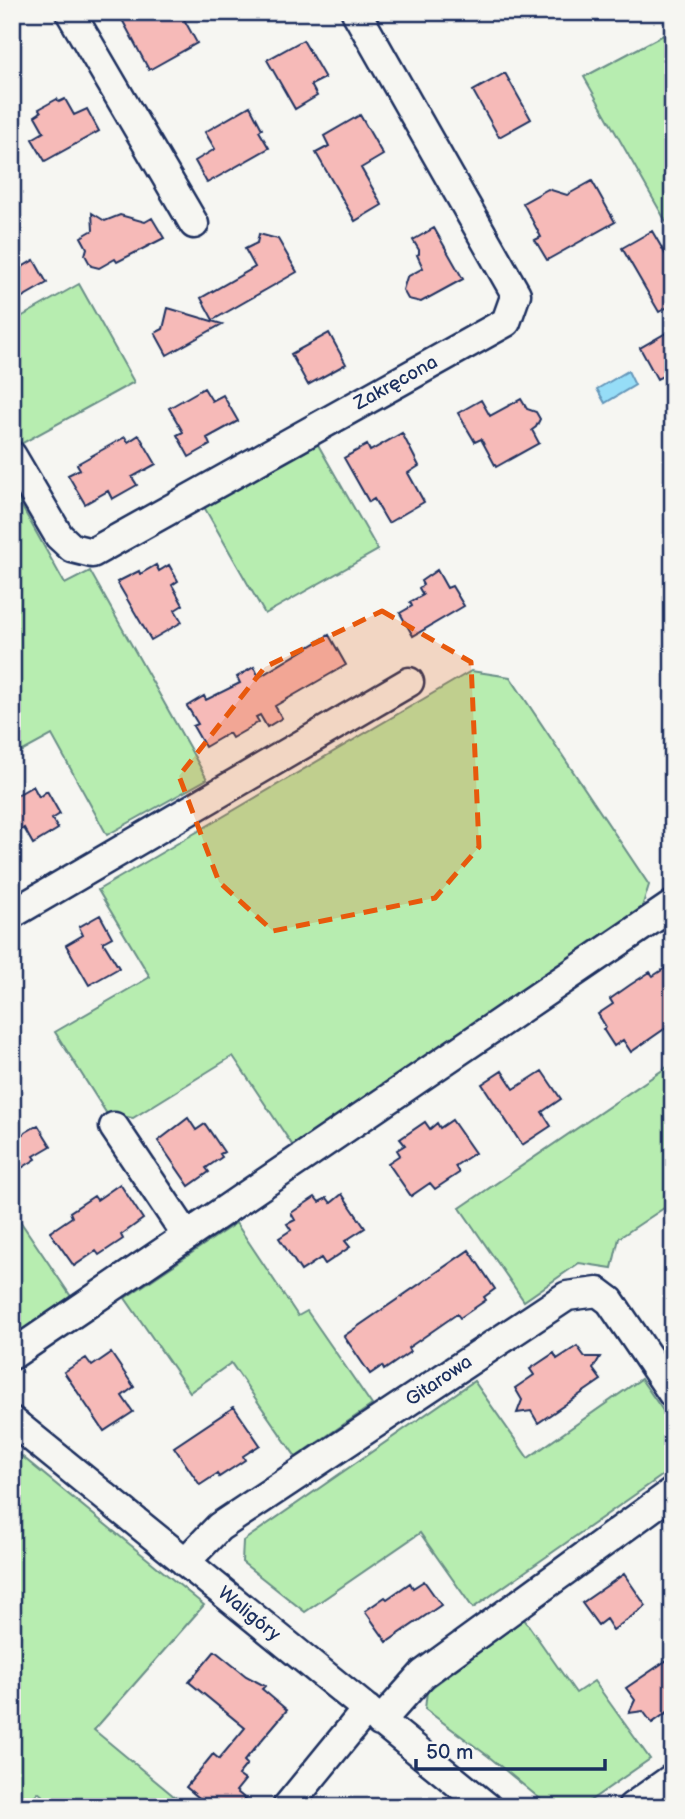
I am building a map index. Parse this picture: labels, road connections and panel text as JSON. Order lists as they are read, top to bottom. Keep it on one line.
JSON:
{"streets":{"street":["Zakręcona","Gitarowa","Waligóry"]},"crossings":[["Gitarowa","Waligóry"]],"scale_bar":"50 m"}
